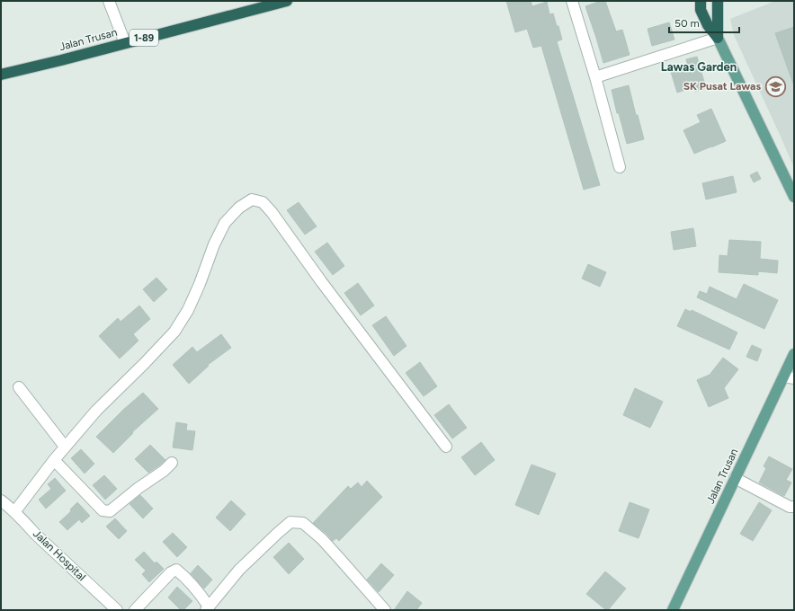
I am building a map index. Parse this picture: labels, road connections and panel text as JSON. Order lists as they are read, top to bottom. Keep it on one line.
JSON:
{"streets":{"highway":["1-89","Jalan Trusan"],"street":["Jalan Hospital"]},"districts":["Lawas Garden"],"places":{"school or university":["SK Pusat Lawas"]},"scale_bar":"50 m"}
